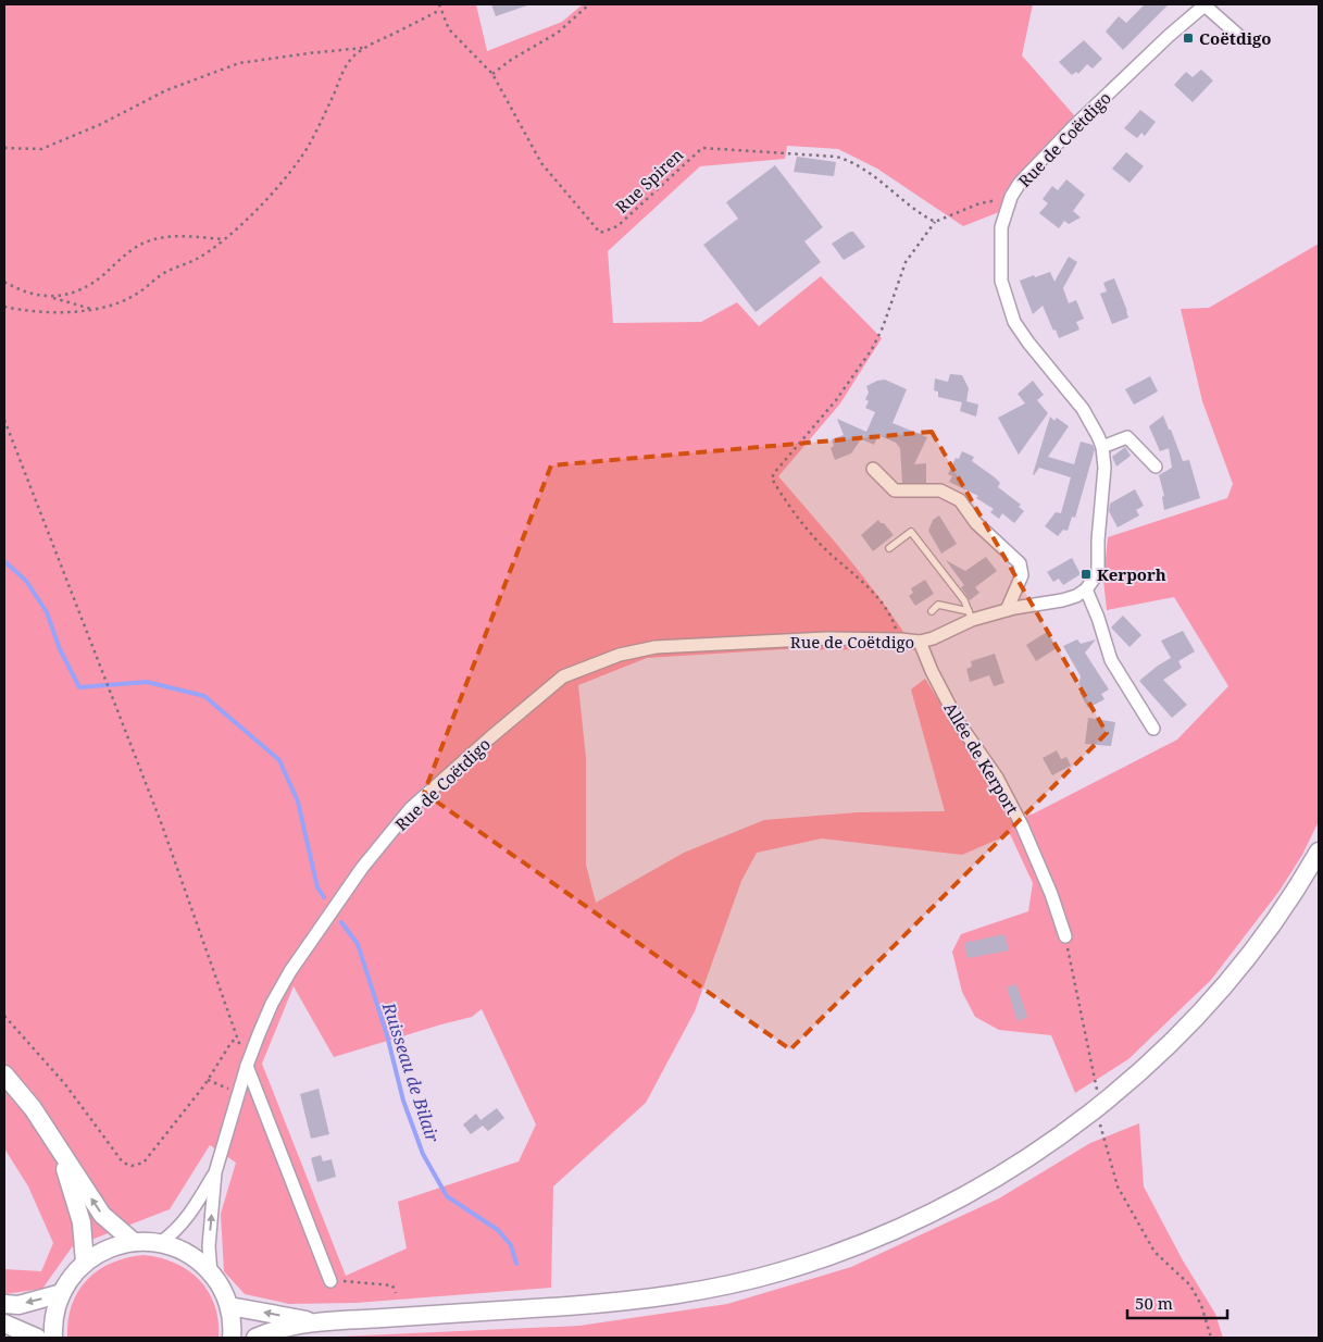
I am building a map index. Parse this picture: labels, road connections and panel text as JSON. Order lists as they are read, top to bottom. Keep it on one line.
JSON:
{"streets":{"street":["Rue de Coëtdigo","Allée de Kerport"],"path":["Rue Spiren"]},"crossings":[["Rue de Coëtdigo","Allée de Kerport"]],"water":["Ruisseau de Bilair"],"places":{"transit":["Coëtdigo","Kerporh"]},"scale_bar":"50 m"}
